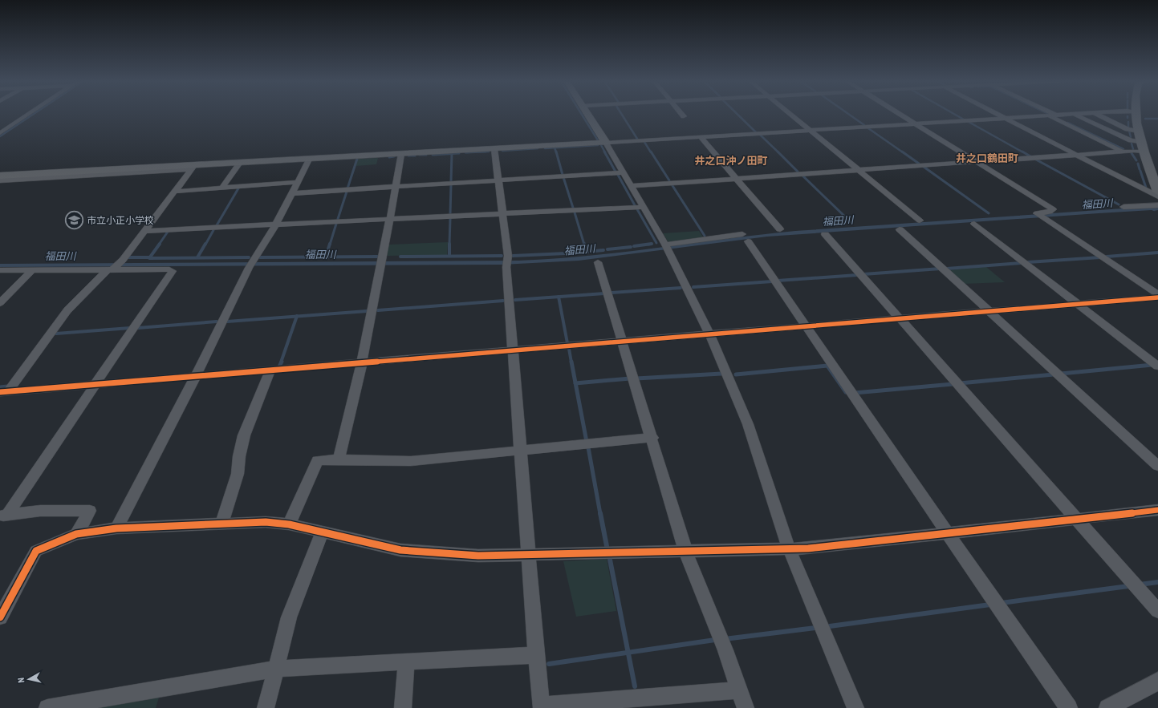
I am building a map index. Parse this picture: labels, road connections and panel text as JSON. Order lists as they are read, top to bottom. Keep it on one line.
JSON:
{"districts":["井之口鶴田町","井之口沖ノ田町"],"water":["福田川"],"places":{"school or university":["市立小正小学校"]},"north":"left"}
